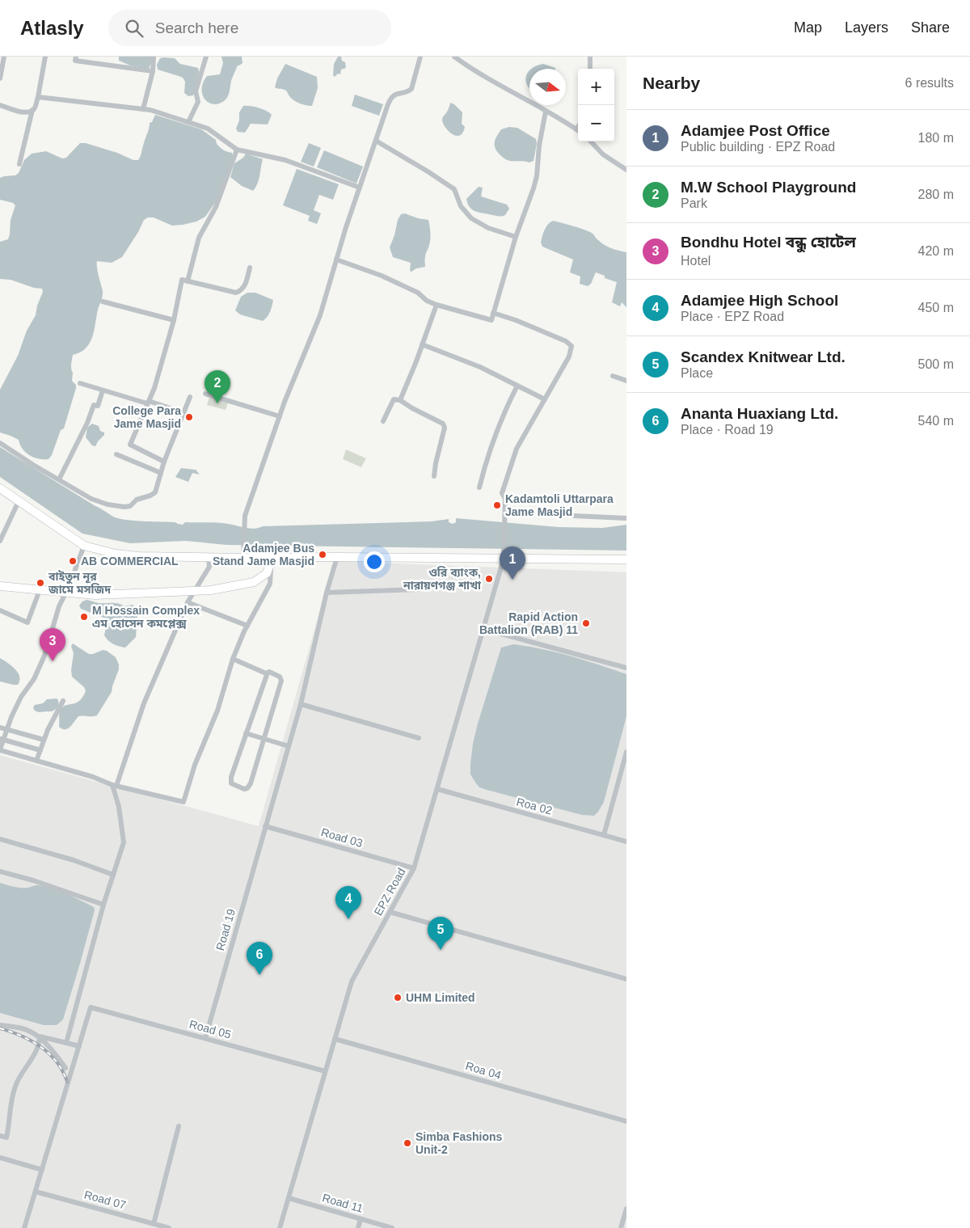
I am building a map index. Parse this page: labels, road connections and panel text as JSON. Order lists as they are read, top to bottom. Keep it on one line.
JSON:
{"streets":{"street":["Roa 02","Road 03","EPZ Road","Road 19","Road 05","Roa 04","Road 07","Road 11"]},"crossings":[["Roa 02","EPZ Road"],["Road 03","EPZ Road"],["Road 03","Road 19"],["EPZ Road","Road 05"],["EPZ Road","Roa 04"],["EPZ Road","Road 11"],["Road 19","Road 05"]],"places":["College Para Jame Masjid","Kadamtoli Uttarpara Jame Masjid","Adamjee Bus Stand Jame Masjid","AB COMMERCIAL","ওরি ব্যাংক, নারায়ণগঞ্জ শাখা","বাইতুন নূর জামে মসজিদ","M Hossain Complex এম হোসেন কমপ্লেক্স","Rapid Action Battalion (RAB) 11","UHM Limited","Simba Fashions Unit-2"],"north":"right","page":{"header":"Atlasly","search":"Search here","nav":["Map","Layers","Share"],"heading":["Nearby","6 results"],"map_buttons":["+","−"],"list":[{"mark":"1","name":"Adamjee Post Office","note":"Public building · EPZ Road","value":"180 m"},{"mark":"2","name":"M.W School Playground","note":"Park","value":"280 m"},{"mark":"3","name":"Bondhu Hotel বন্ধু হোটেল","note":"Hotel","value":"420 m"},{"mark":"4","name":"Adamjee High School","note":"Place · EPZ Road","value":"450 m"},{"mark":"5","name":"Scandex Knitwear Ltd.","note":"Place","value":"500 m"},{"mark":"6","name":"Ananta Huaxiang Ltd.","note":"Place · Road 19","value":"540 m"}],"pins":["2","1","3","4","5","6"]}}
